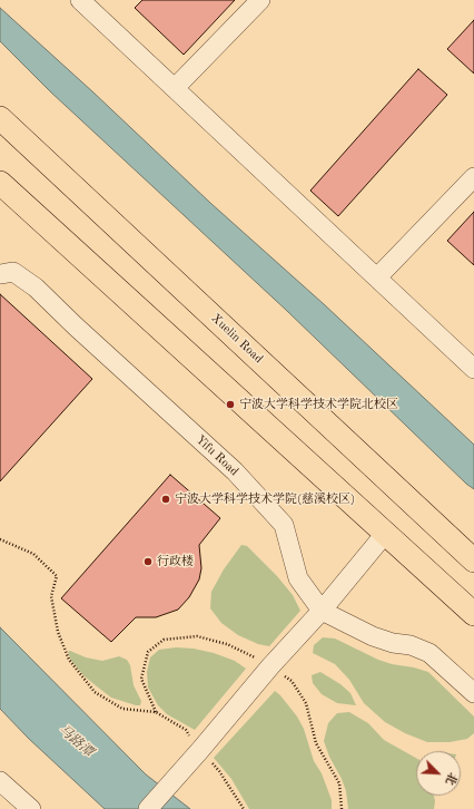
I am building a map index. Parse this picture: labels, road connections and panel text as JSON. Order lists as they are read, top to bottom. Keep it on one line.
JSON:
{"streets":{"main road":["Xuelin Road"],"street":["Yifu Road"]},"water":["马路潭"],"places":["宁波大学科学技术学院北校区","宁波大学科学技术学院(慈溪校区)","行政楼"],"north":"bottom right"}
